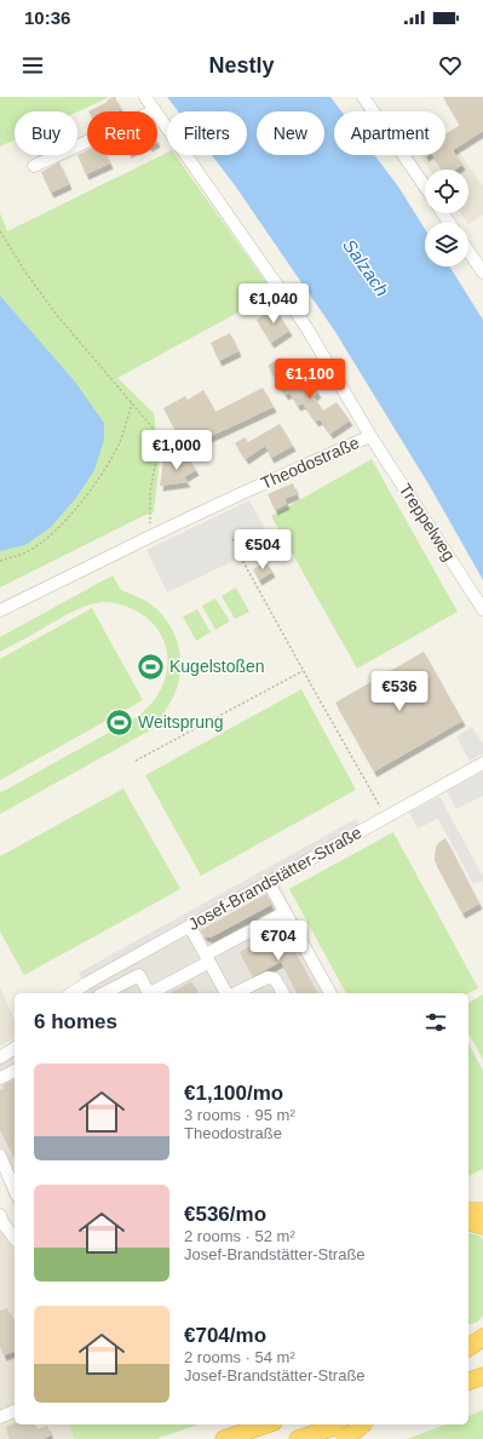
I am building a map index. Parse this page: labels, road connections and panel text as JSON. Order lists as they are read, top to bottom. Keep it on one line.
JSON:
{"streets":{"street":["Theodostraße","Treppelweg","Josef-Brandstätter-Straße"]},"crossings":[["Theodostraße","Treppelweg"]],"water":["Salzach"],"places":{"sports":["Kugelstoßen","Weitsprung"]},"page":{"status":"10:36","header":"Nestly","chip":["Buy","Rent","Filters","New","Apartment"],"price":["€1,040","€1,100","€1,000","€504","€536","€704"],"heading":"6 homes","list":[{"name":"€1,100/mo","note":"3 rooms · 95 m² · Theodostraße"},{"name":"€536/mo","note":"2 rooms · 52 m² · Josef-Brandstätter-Straße"},{"name":"€704/mo","note":"2 rooms · 54 m² · Josef-Brandstätter-Straße"}]}}
